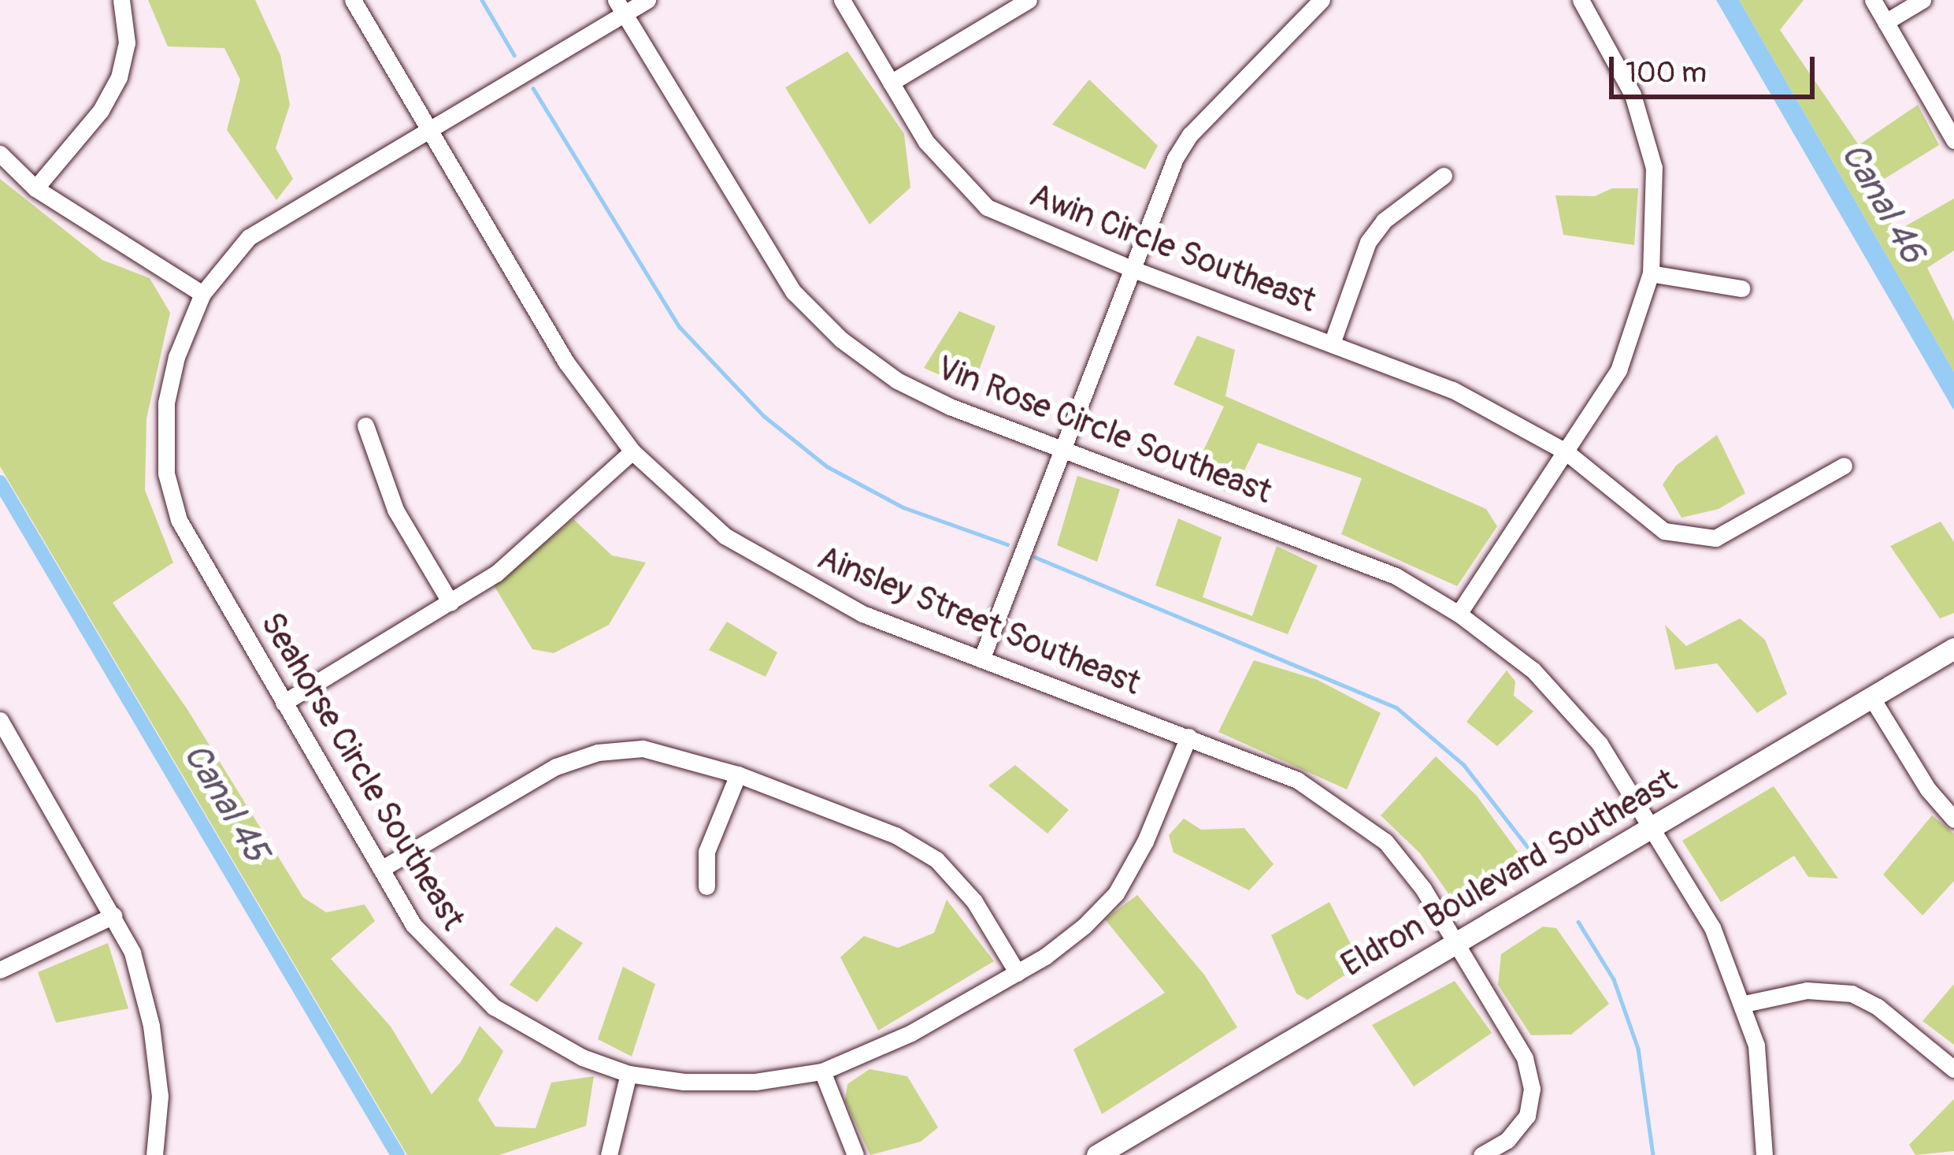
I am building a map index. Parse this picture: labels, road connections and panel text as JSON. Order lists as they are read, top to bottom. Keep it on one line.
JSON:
{"streets":{"street":["Awin Circle Southeast","Vin Rose Circle Southeast","Ainsley Street Southeast","Seahorse Circle Southeast","Eldron Boulevard Southeast"]},"crossings":[["Vin Rose Circle Southeast","Seahorse Circle Southeast"],["Vin Rose Circle Southeast","Eldron Boulevard Southeast"],["Ainsley Street Southeast","Seahorse Circle Southeast"],["Ainsley Street Southeast","Eldron Boulevard Southeast"]],"water":["Canal 46","Canal 45"],"scale_bar":"100 m"}
